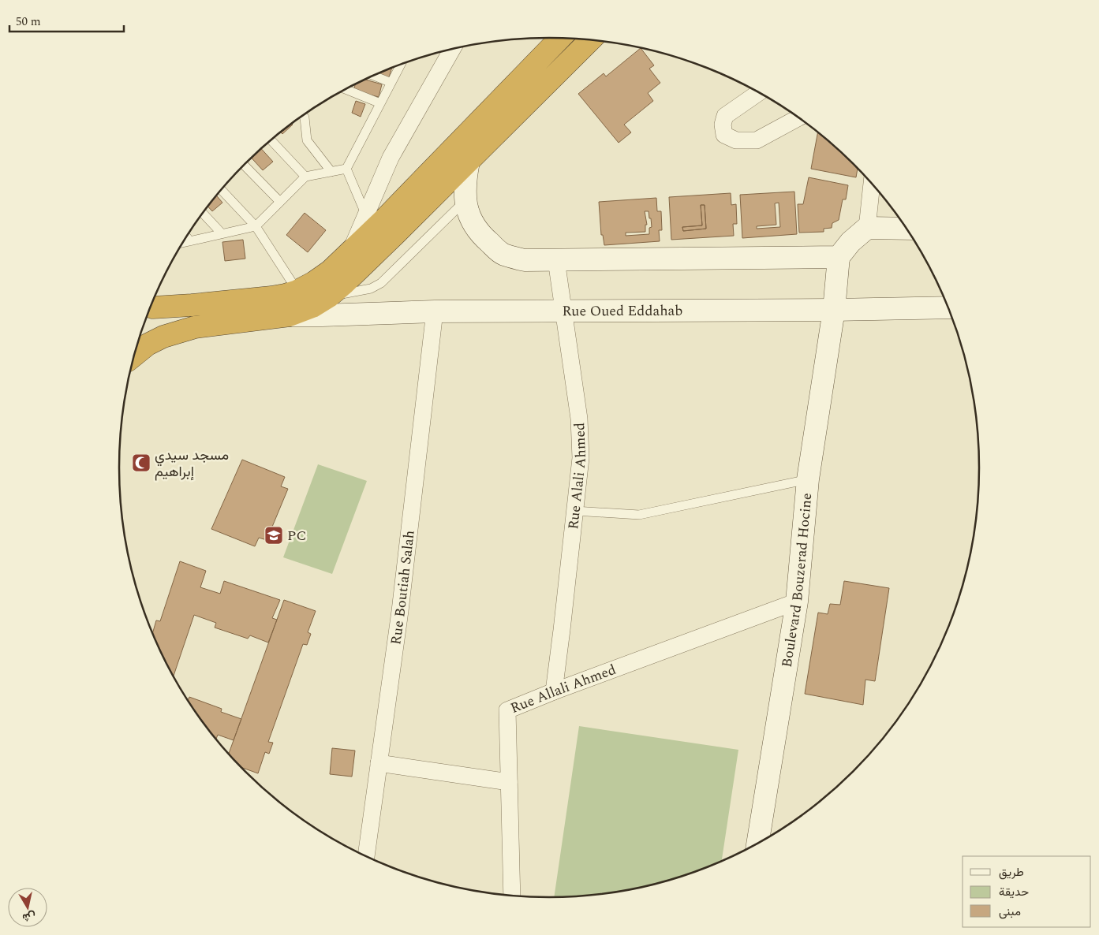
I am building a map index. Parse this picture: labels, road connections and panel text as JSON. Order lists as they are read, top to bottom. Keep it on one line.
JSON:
{"streets":{"main road":["Rue Oued Eddahab","Boulevard Bouzerad Hocine"],"street":["Rue Alali Ahmed","Rue Boutiah Salah","Rue Allali Ahmed"]},"crossings":[["Rue Oued Eddahab","Rue Alali Ahmed"],["Rue Oued Eddahab","Boulevard Bouzerad Hocine"],["Rue Oued Eddahab","Rue Boutiah Salah"],["Rue Alali Ahmed","Rue Allali Ahmed"],["Boulevard Bouzerad Hocine","Rue Allali Ahmed"]],"places":{"mosque":["مسجد سيدي إبراهيم"],"school or university":["PC"]},"legend":["طريق","حديقة","مبنى"],"scale_bar":"50 m","north":"bottom"}
